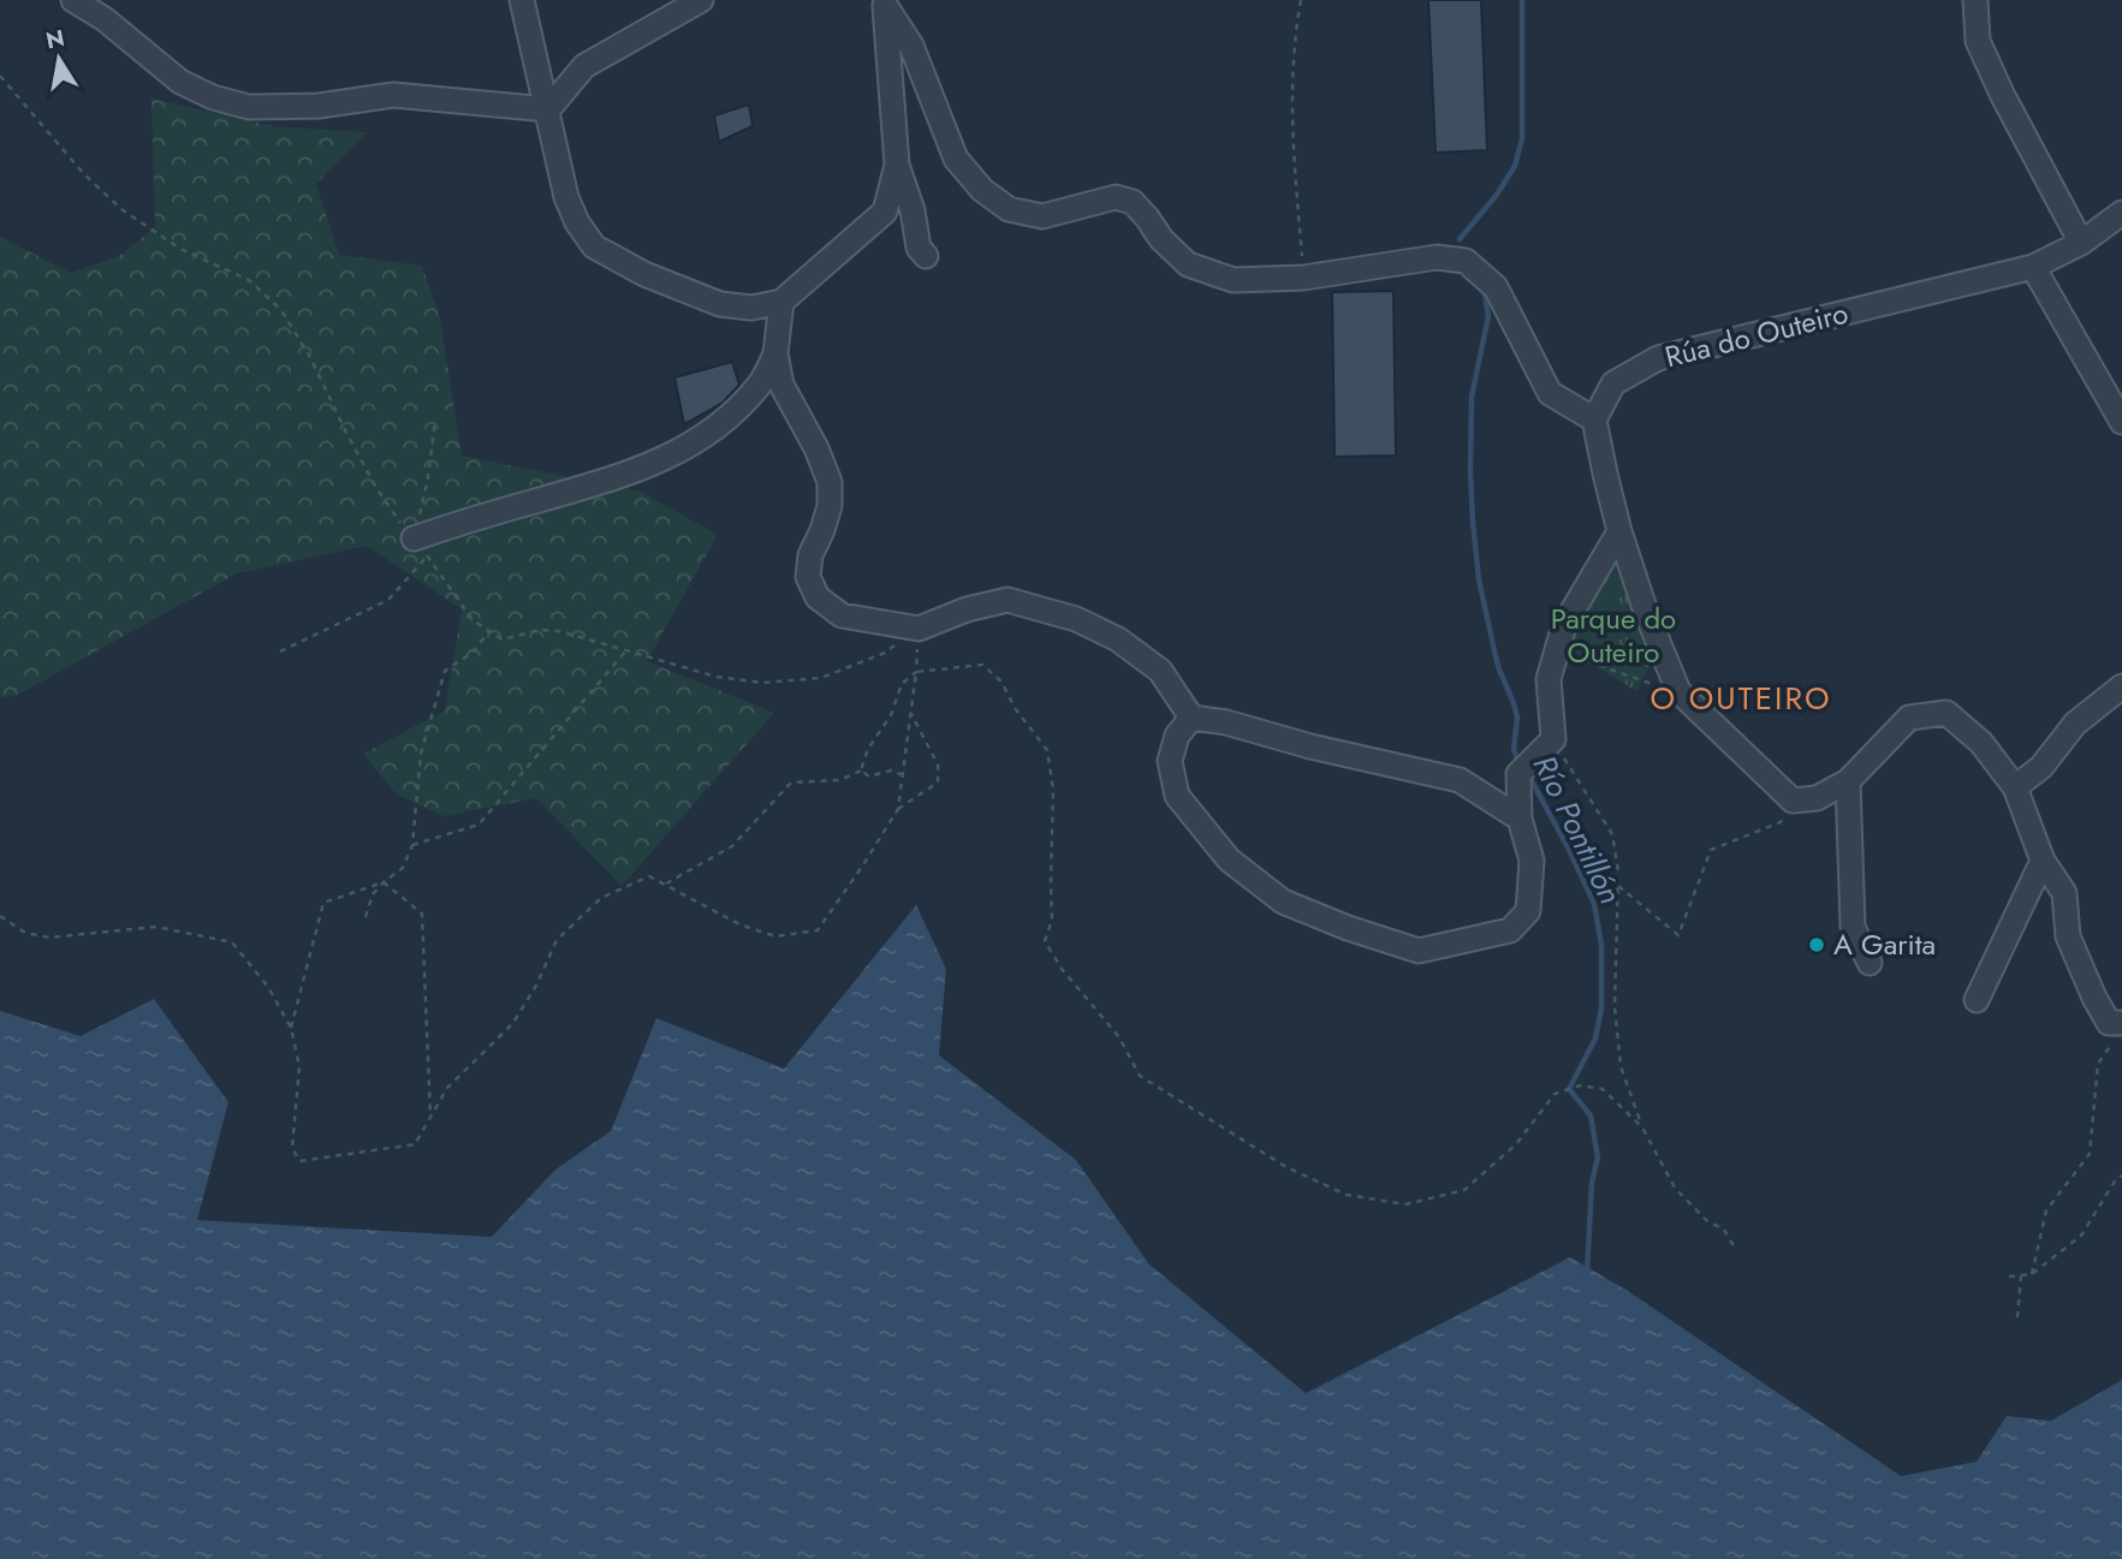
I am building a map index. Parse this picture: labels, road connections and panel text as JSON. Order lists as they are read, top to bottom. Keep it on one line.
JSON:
{"streets":{"street":["Rúa do Outeiro"]},"districts":["O OUTEIRO"],"water":["Río Pontillón"],"parks":["Parque do Outeiro"],"places":["A Garita"],"north":"top"}
